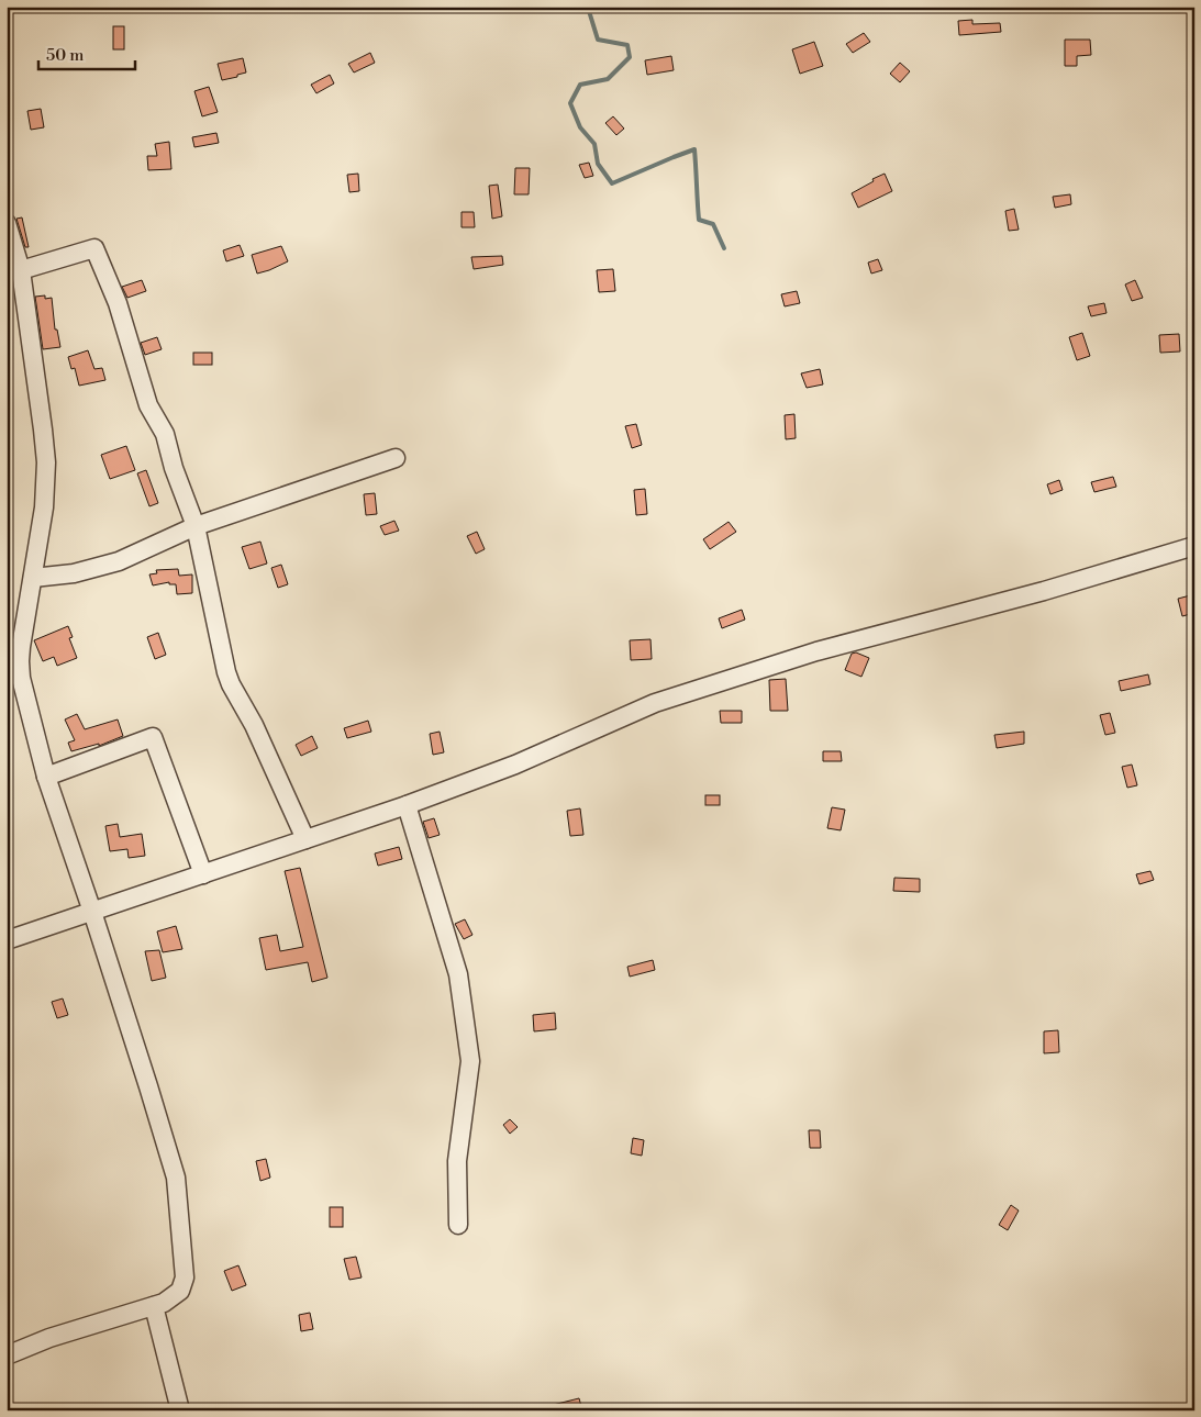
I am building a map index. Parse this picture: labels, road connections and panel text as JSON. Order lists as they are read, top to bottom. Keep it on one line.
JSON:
{"scale_bar":"50 m"}
